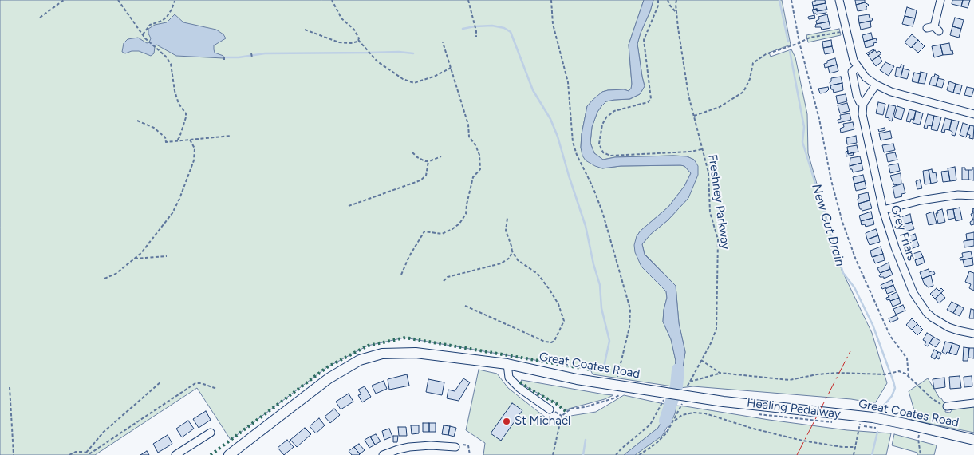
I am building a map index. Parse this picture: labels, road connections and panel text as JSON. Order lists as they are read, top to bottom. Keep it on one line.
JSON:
{"streets":{"main road":["Great Coates Road"],"street":["Grey Friars"],"path":["Freshney Parkway","Healing Pedalway"]},"crossings":[["Freshney Parkway","Great Coates Road"]],"water":["New Cut Drain"],"places":["St Michael"]}
